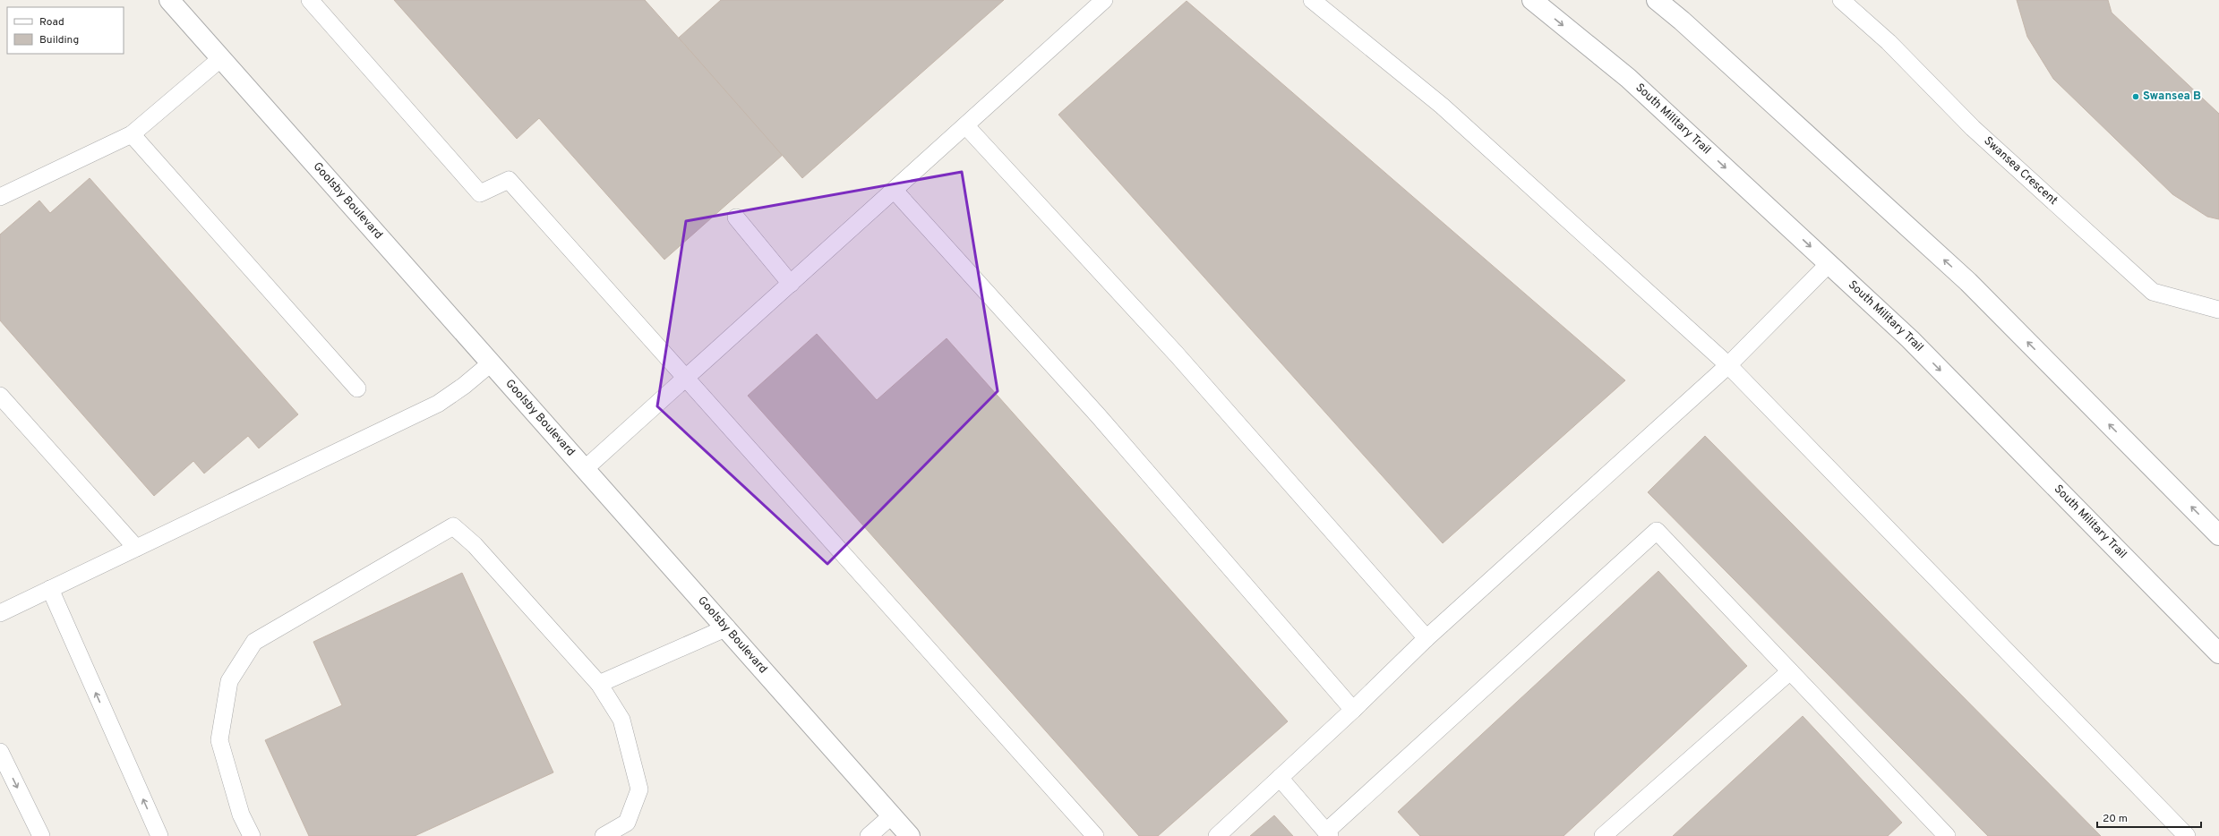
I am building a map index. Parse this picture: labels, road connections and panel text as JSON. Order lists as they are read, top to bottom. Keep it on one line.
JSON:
{"streets":{"street":["South Military Trail","Goolsby Boulevard"],"lane":["Swansea Crescent"]},"places":["Swansea B"],"legend":["Road","Building"],"scale_bar":"20 m"}
